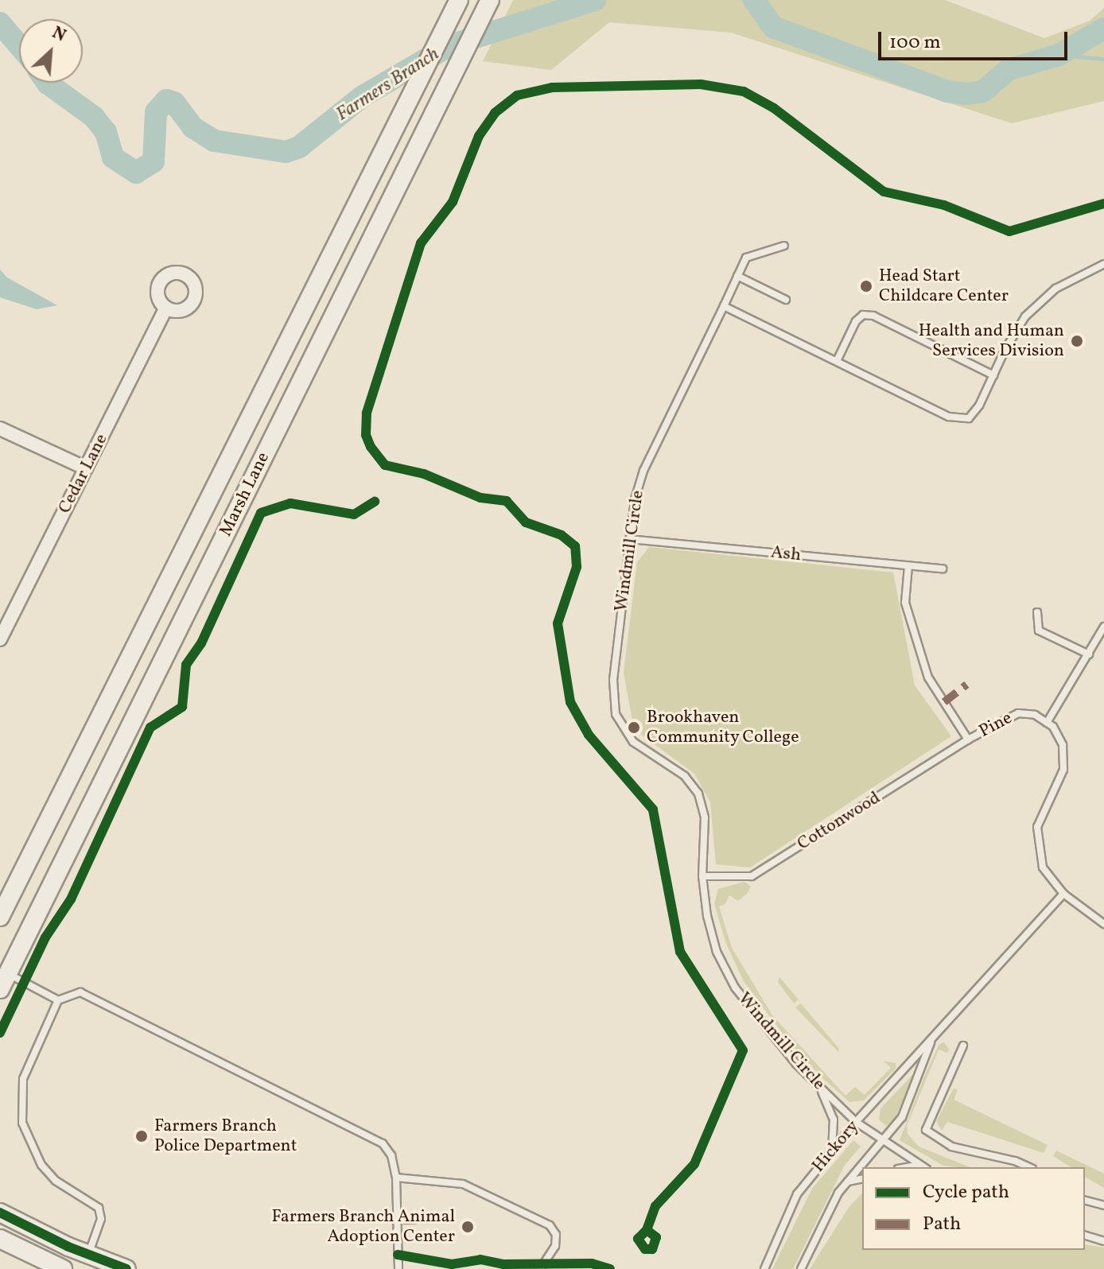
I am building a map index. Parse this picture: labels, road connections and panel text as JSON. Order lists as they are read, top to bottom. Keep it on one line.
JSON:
{"streets":{"main road":["Marsh Lane"],"street":["Cedar Lane"],"lane":["Windmill Circle","Ash","Pine","Cottonwood","Hickory"]},"crossings":[["Windmill Circle","Ash"],["Windmill Circle","Cottonwood"],["Windmill Circle","Hickory"],["Ash","Pine"],["Pine","Cottonwood"]],"water":["Farmers Branch"],"places":["Head Start Childcare Center","Health and Human Services Division","Brookhaven Community College","Farmers Branch Police Department","Farmers Branch Animal Adoption Center"],"legend":["Cycle path","Path"],"scale_bar":"100 m","north":"top right"}
